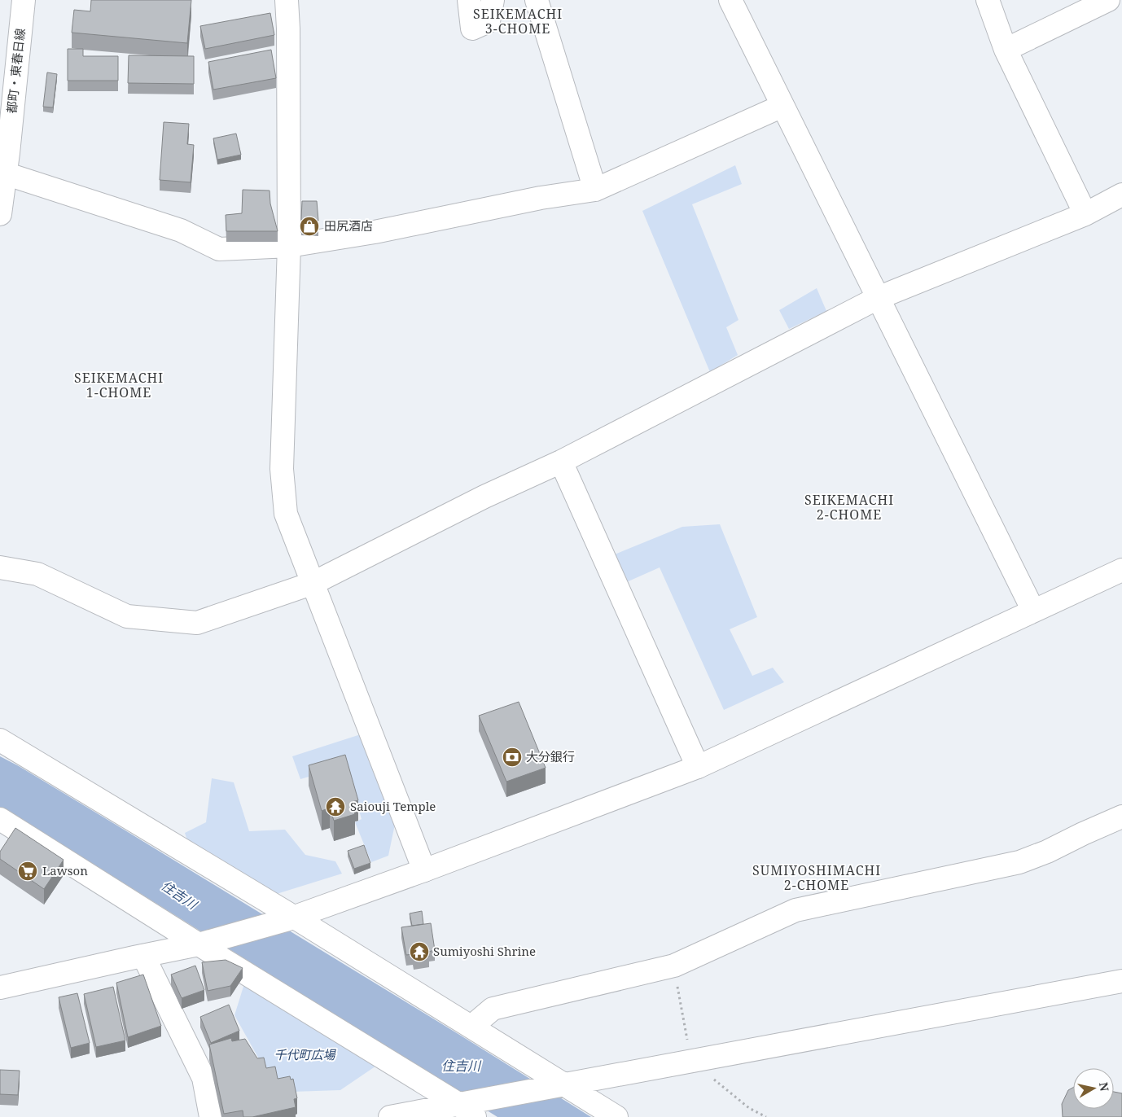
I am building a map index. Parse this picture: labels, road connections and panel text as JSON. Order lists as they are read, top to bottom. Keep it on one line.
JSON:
{"streets":{"street":["都町・東春日線"]},"districts":["SEIKEMACHI 3-CHOME","SEIKEMACHI 1-CHOME","SEIKEMACHI 2-CHOME","SUMIYOSHIMACHI 2-CHOME"],"water":["住吉川"],"parks":["千代町広場"],"places":{"shop":["田尻酒店"],"bank":["大分銀行"],"temple":["Saiouji Temple","Sumiyoshi Shrine"],"supermarket":["Lawson"]},"north":"right"}
